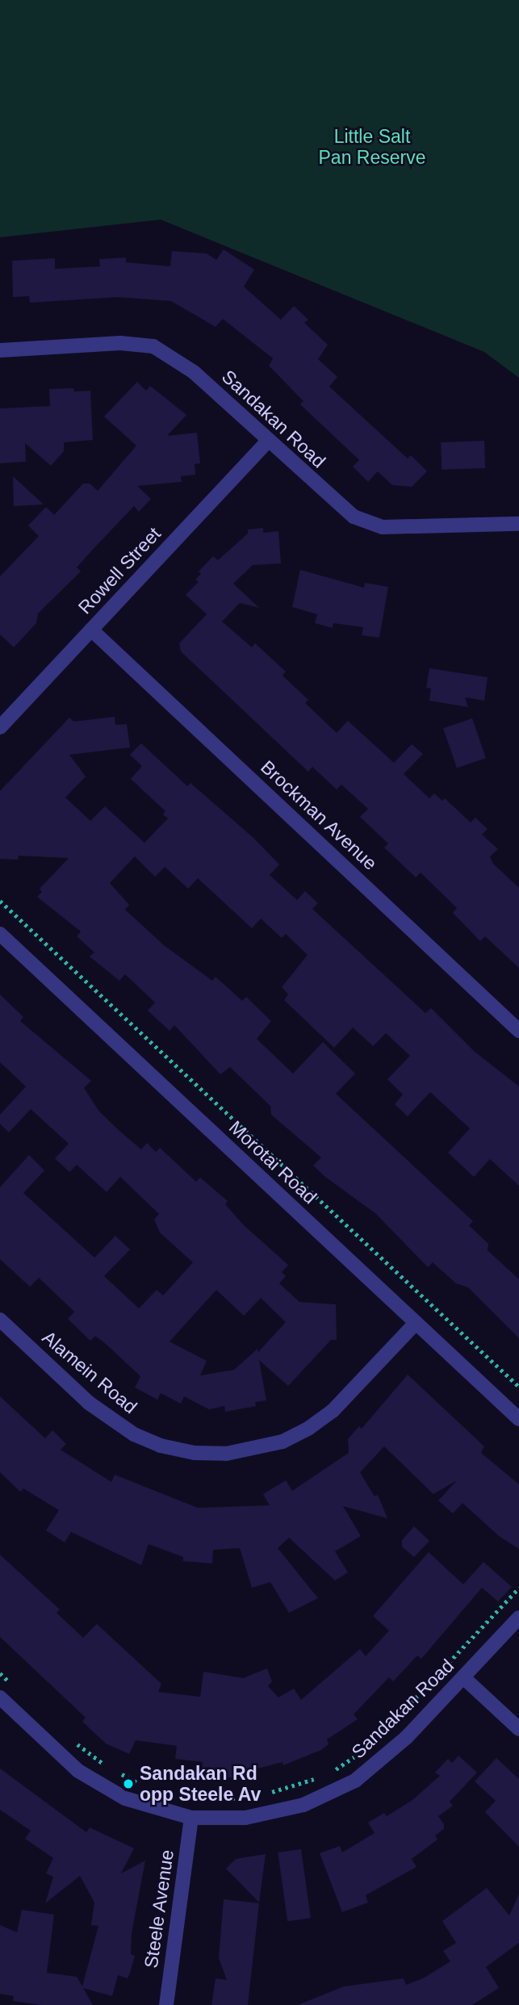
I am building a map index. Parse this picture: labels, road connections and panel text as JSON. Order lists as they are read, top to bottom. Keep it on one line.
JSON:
{"streets":{"street":["Sandakan Road","Rowell Street","Brockman Avenue","Morotai Road","Alamein Road","Steele Avenue"]},"crossings":[["Sandakan Road","Rowell Street"],["Sandakan Road","Steele Avenue"],["Rowell Street","Brockman Avenue"],["Morotai Road","Alamein Road"]],"parks":["Little Salt Pan Reserve"],"places":["Sandakan Rd opp Steele Av"]}
